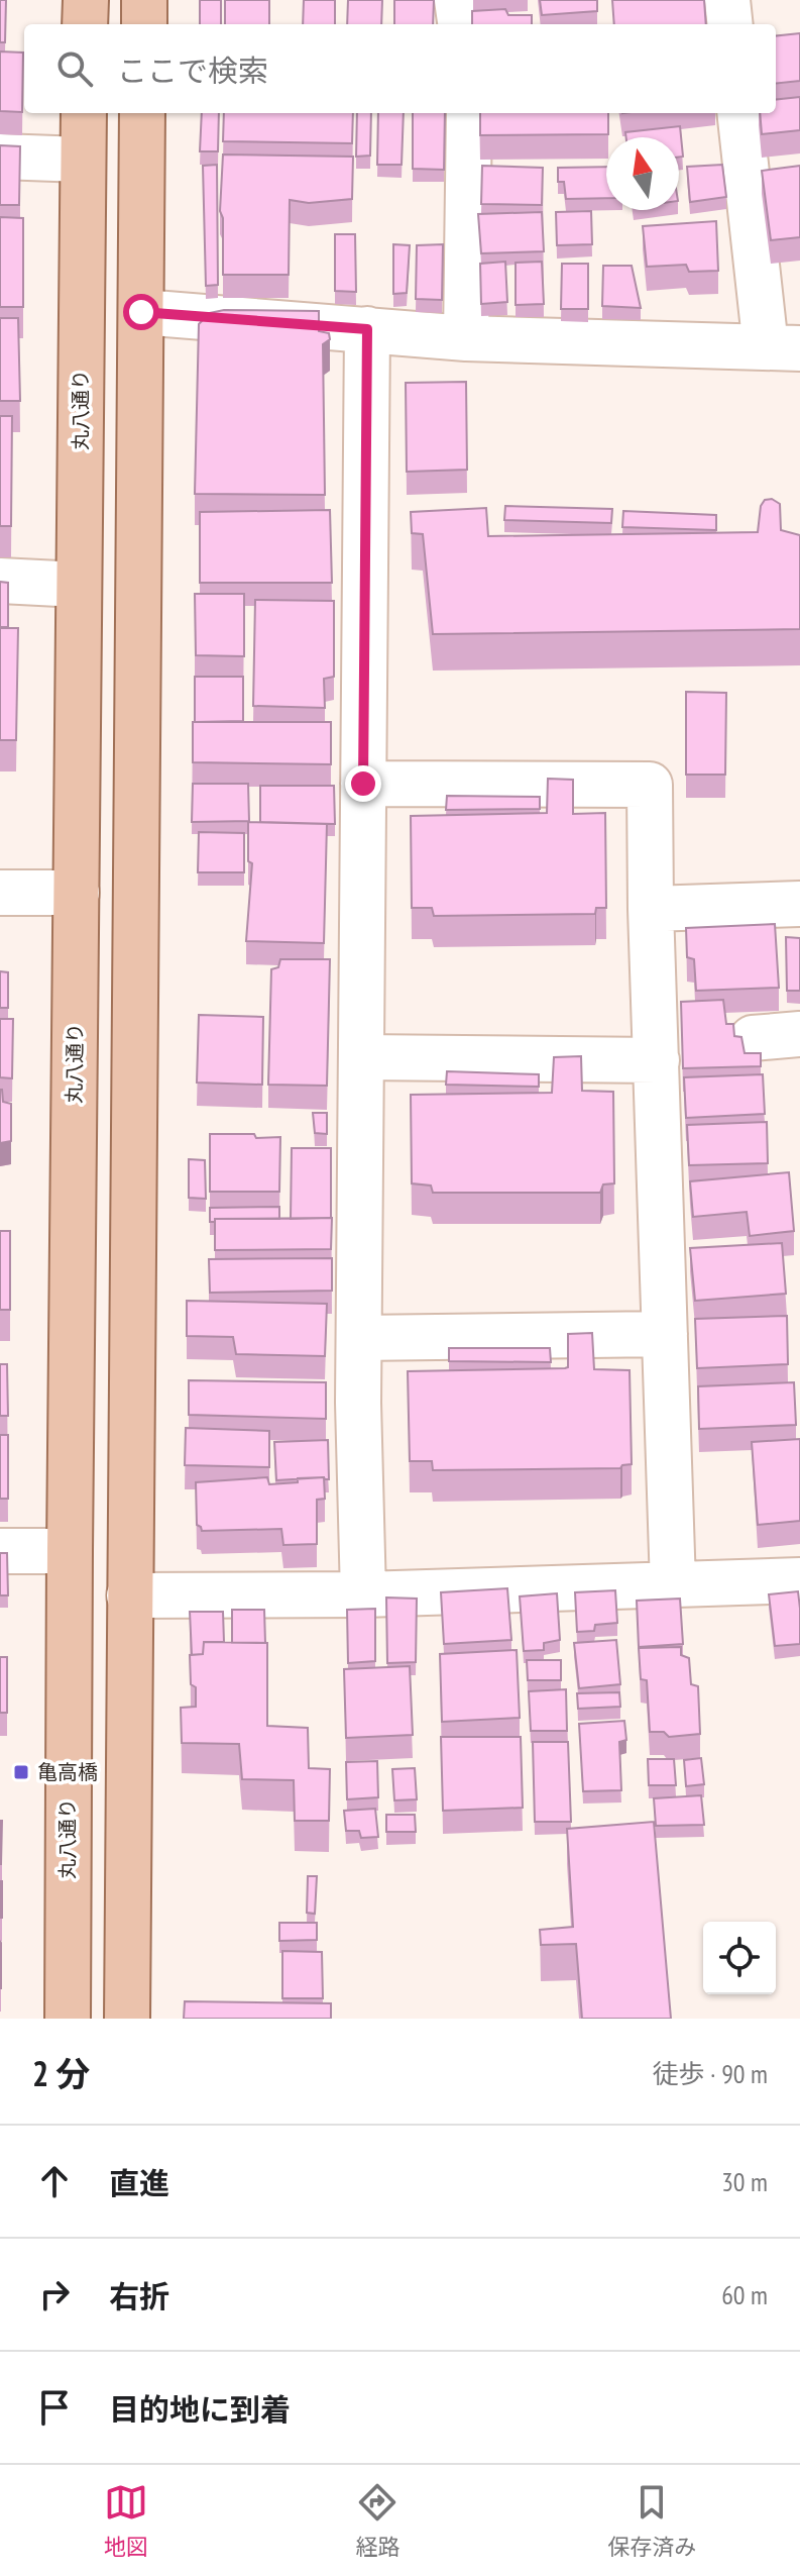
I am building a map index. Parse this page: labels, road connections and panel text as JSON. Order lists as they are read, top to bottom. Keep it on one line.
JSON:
{"streets":{"main road":["丸八通り"]},"places":{"transit":["亀高橋"]},"north":"top","page":{"search":"ここで検索","heading":["2 分","徒歩 · 90 m"],"list":[["直進","30 m"],["右折","60 m"],"目的地に到着"],"nav":["地図","経路","保存済み"]}}
